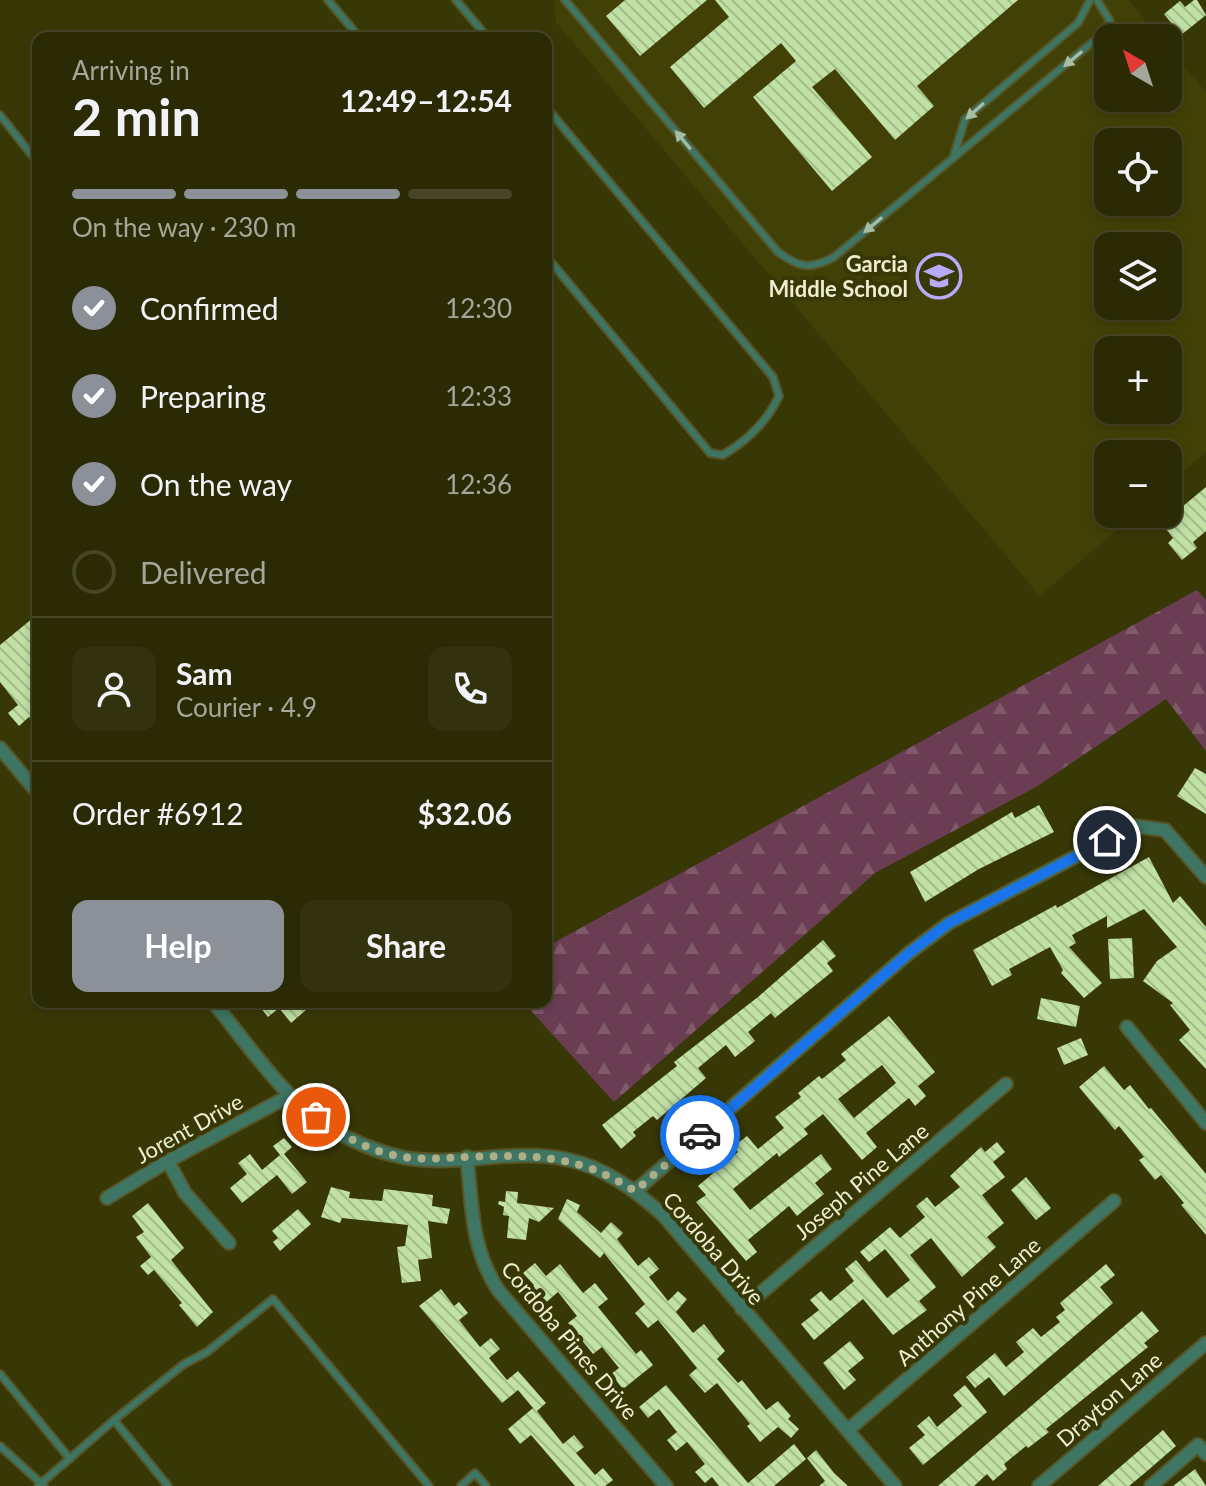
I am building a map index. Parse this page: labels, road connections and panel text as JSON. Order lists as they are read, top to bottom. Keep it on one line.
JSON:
{"streets":{"street":["Jorent Drive","Joseph Pine Lane","Cordoba Drive","Anthony Pine Lane","Cordoba Pines Drive","Drayton Lane"]},"crossings":[["Jorent Drive","Cordoba Drive"],["Joseph Pine Lane","Cordoba Drive"],["Cordoba Drive","Anthony Pine Lane"],["Cordoba Drive","Cordoba Pines Drive"]],"places":{"school or university":["Garcia Middle School"]},"north":"top left","page":{"map_buttons":["+","−"],"heading":["2 min","Arriving in","12:49–12:54"],"panel":["Sam","Courier · 4.9","Order #6912","$32.06"],"bar":"On the way · 230 m","list":[["Confirmed","12:30"],["Preparing","12:33"],["On the way","12:36"],"Delivered"],"buttons":["Help","Share"]}}
